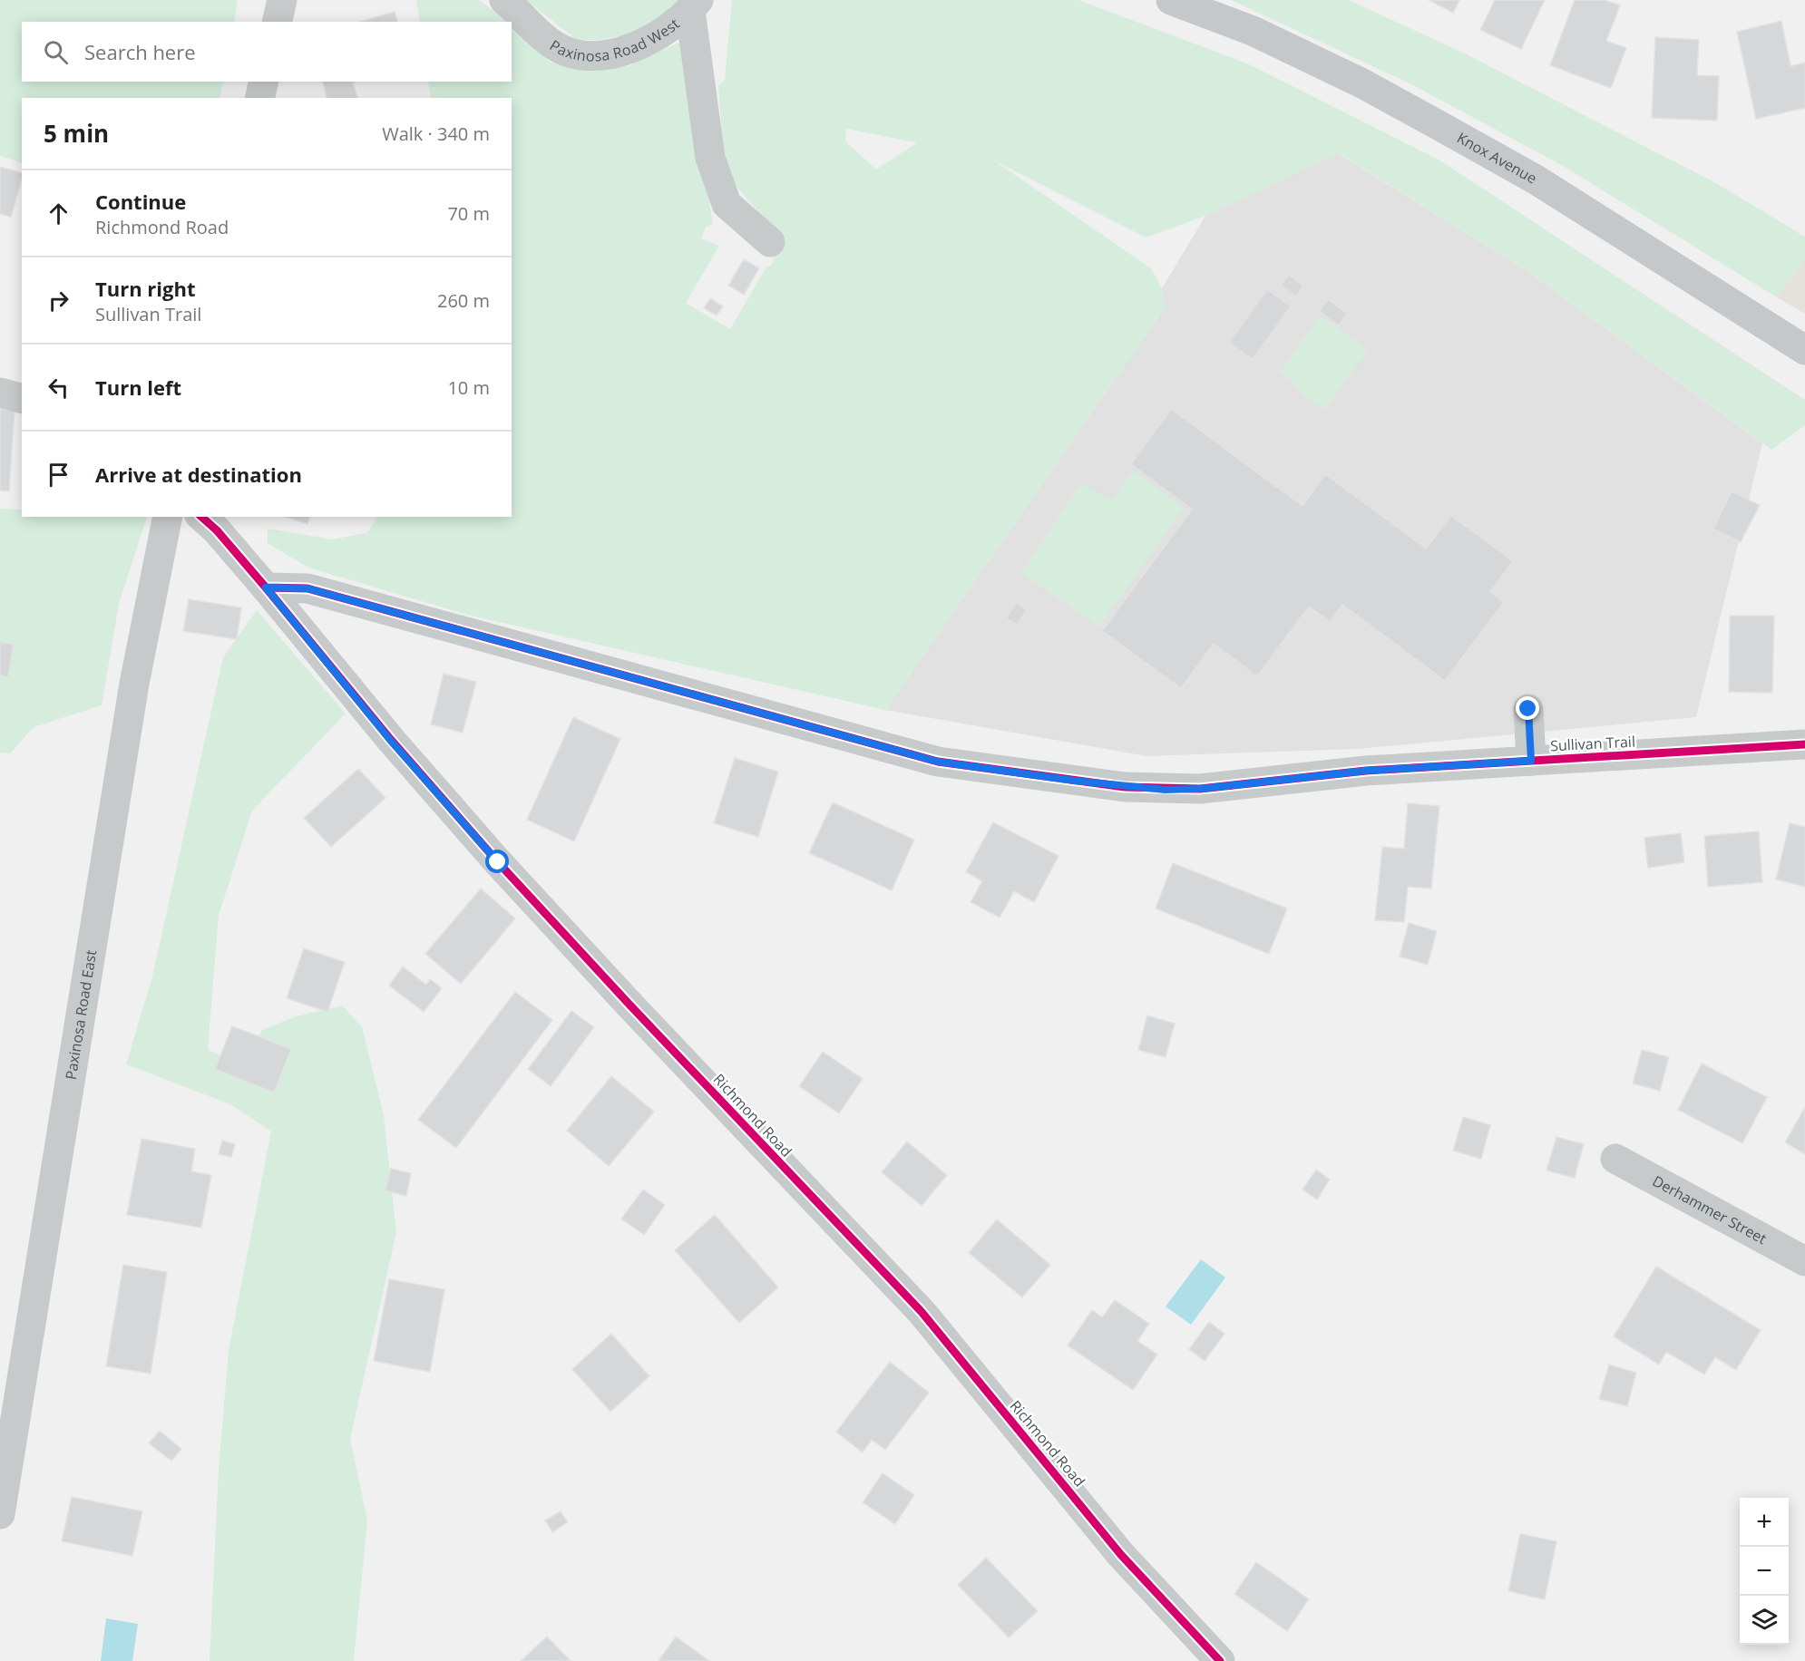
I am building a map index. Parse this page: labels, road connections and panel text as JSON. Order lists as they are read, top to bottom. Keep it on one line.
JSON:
{"streets":{"main road":["Knox Avenue"],"street":["Paxinosa Road West","Sullivan Trail","Paxinosa Road East","Richmond Road","Derhammer Street"]},"crossings":[["Sullivan Trail","Richmond Road"]],"page":{"search":"Search here","heading":["5 min","Walk · 340 m"],"list":[["Continue","Richmond Road","70 m"],["Turn right","Sullivan Trail","260 m"],["Turn left","10 m"],"Arrive at destination"],"map_buttons":["+","−"]}}
